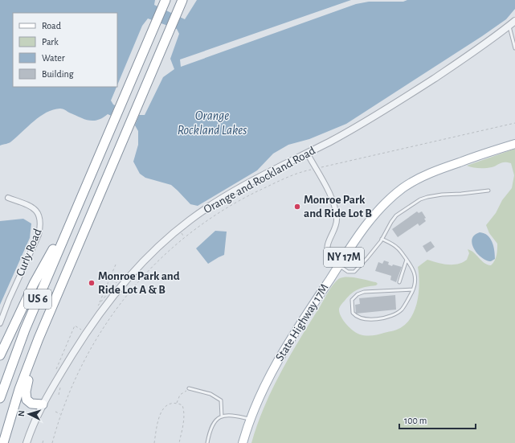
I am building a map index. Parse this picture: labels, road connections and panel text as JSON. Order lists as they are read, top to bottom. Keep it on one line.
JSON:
{"streets":{"highway":["US 6"],"main road":["NY 17M","State Highway 17M"],"street":["Orange and Rockland Road","Curly Road"]},"water":["Orange Rockland Lakes"],"places":["Monroe Park and Ride Lot B","Monroe Park and Ride Lot A & B"],"legend":["Road","Park","Water","Building"],"scale_bar":"100 m","north":"left"}
